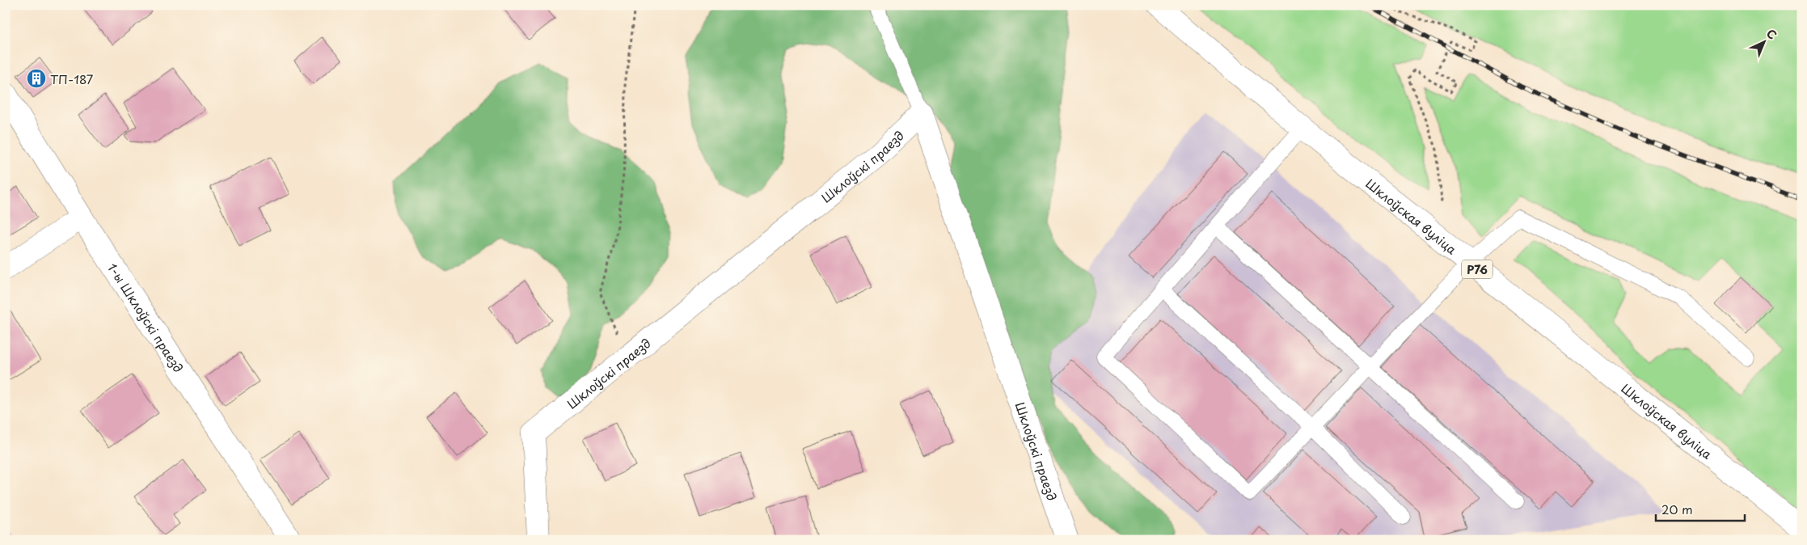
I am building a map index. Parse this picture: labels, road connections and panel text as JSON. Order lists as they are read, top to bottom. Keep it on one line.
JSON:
{"streets":{"street":["Шклоўскі праезд","Шклоўская вуліца","Р76","1-ы Шклоўскі праезд"]},"places":{"building":["ТП-187"]},"scale_bar":"20 m","north":"top right"}
